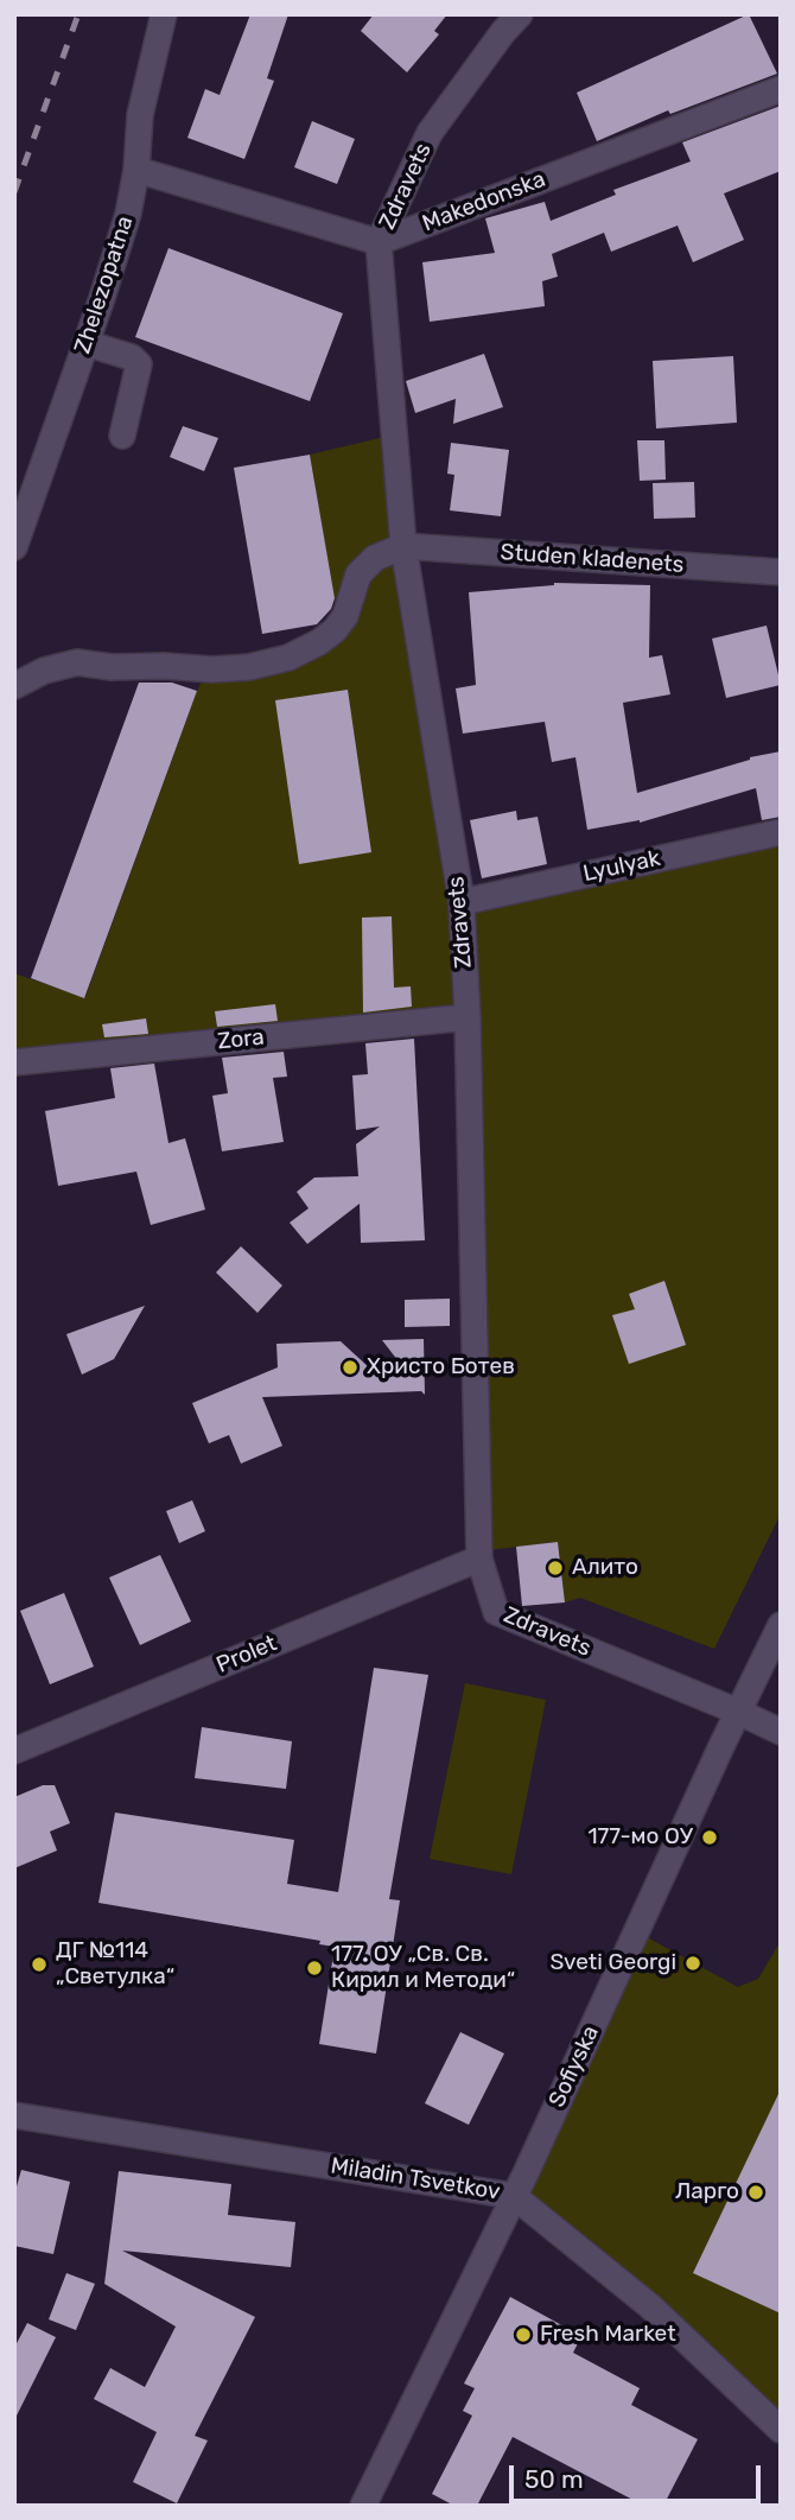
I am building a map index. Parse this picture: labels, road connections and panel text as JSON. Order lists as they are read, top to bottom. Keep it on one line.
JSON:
{"streets":{"street":["Zdravets","Makedonska","Zhelezopatna","Studen kladenets","Lyulyak","Zora","Prolet","Sofiyska","Miladin Tsvetkov"]},"crossings":[["Zdravets","Makedonska"],["Zdravets","Studen kladenets"],["Zdravets","Lyulyak"],["Zdravets","Zora"],["Zdravets","Prolet"],["Zdravets","Sofiyska"],["Sofiyska","Miladin Tsvetkov"]],"places":["Христо Ботев","Алито","177-мо ОУ","Sveti Georgi","ДГ №114 „Светулка“","177. ОУ „Св. Св. Кирил и Методи“","Ларго","Fresh Market"],"scale_bar":"50 m"}
